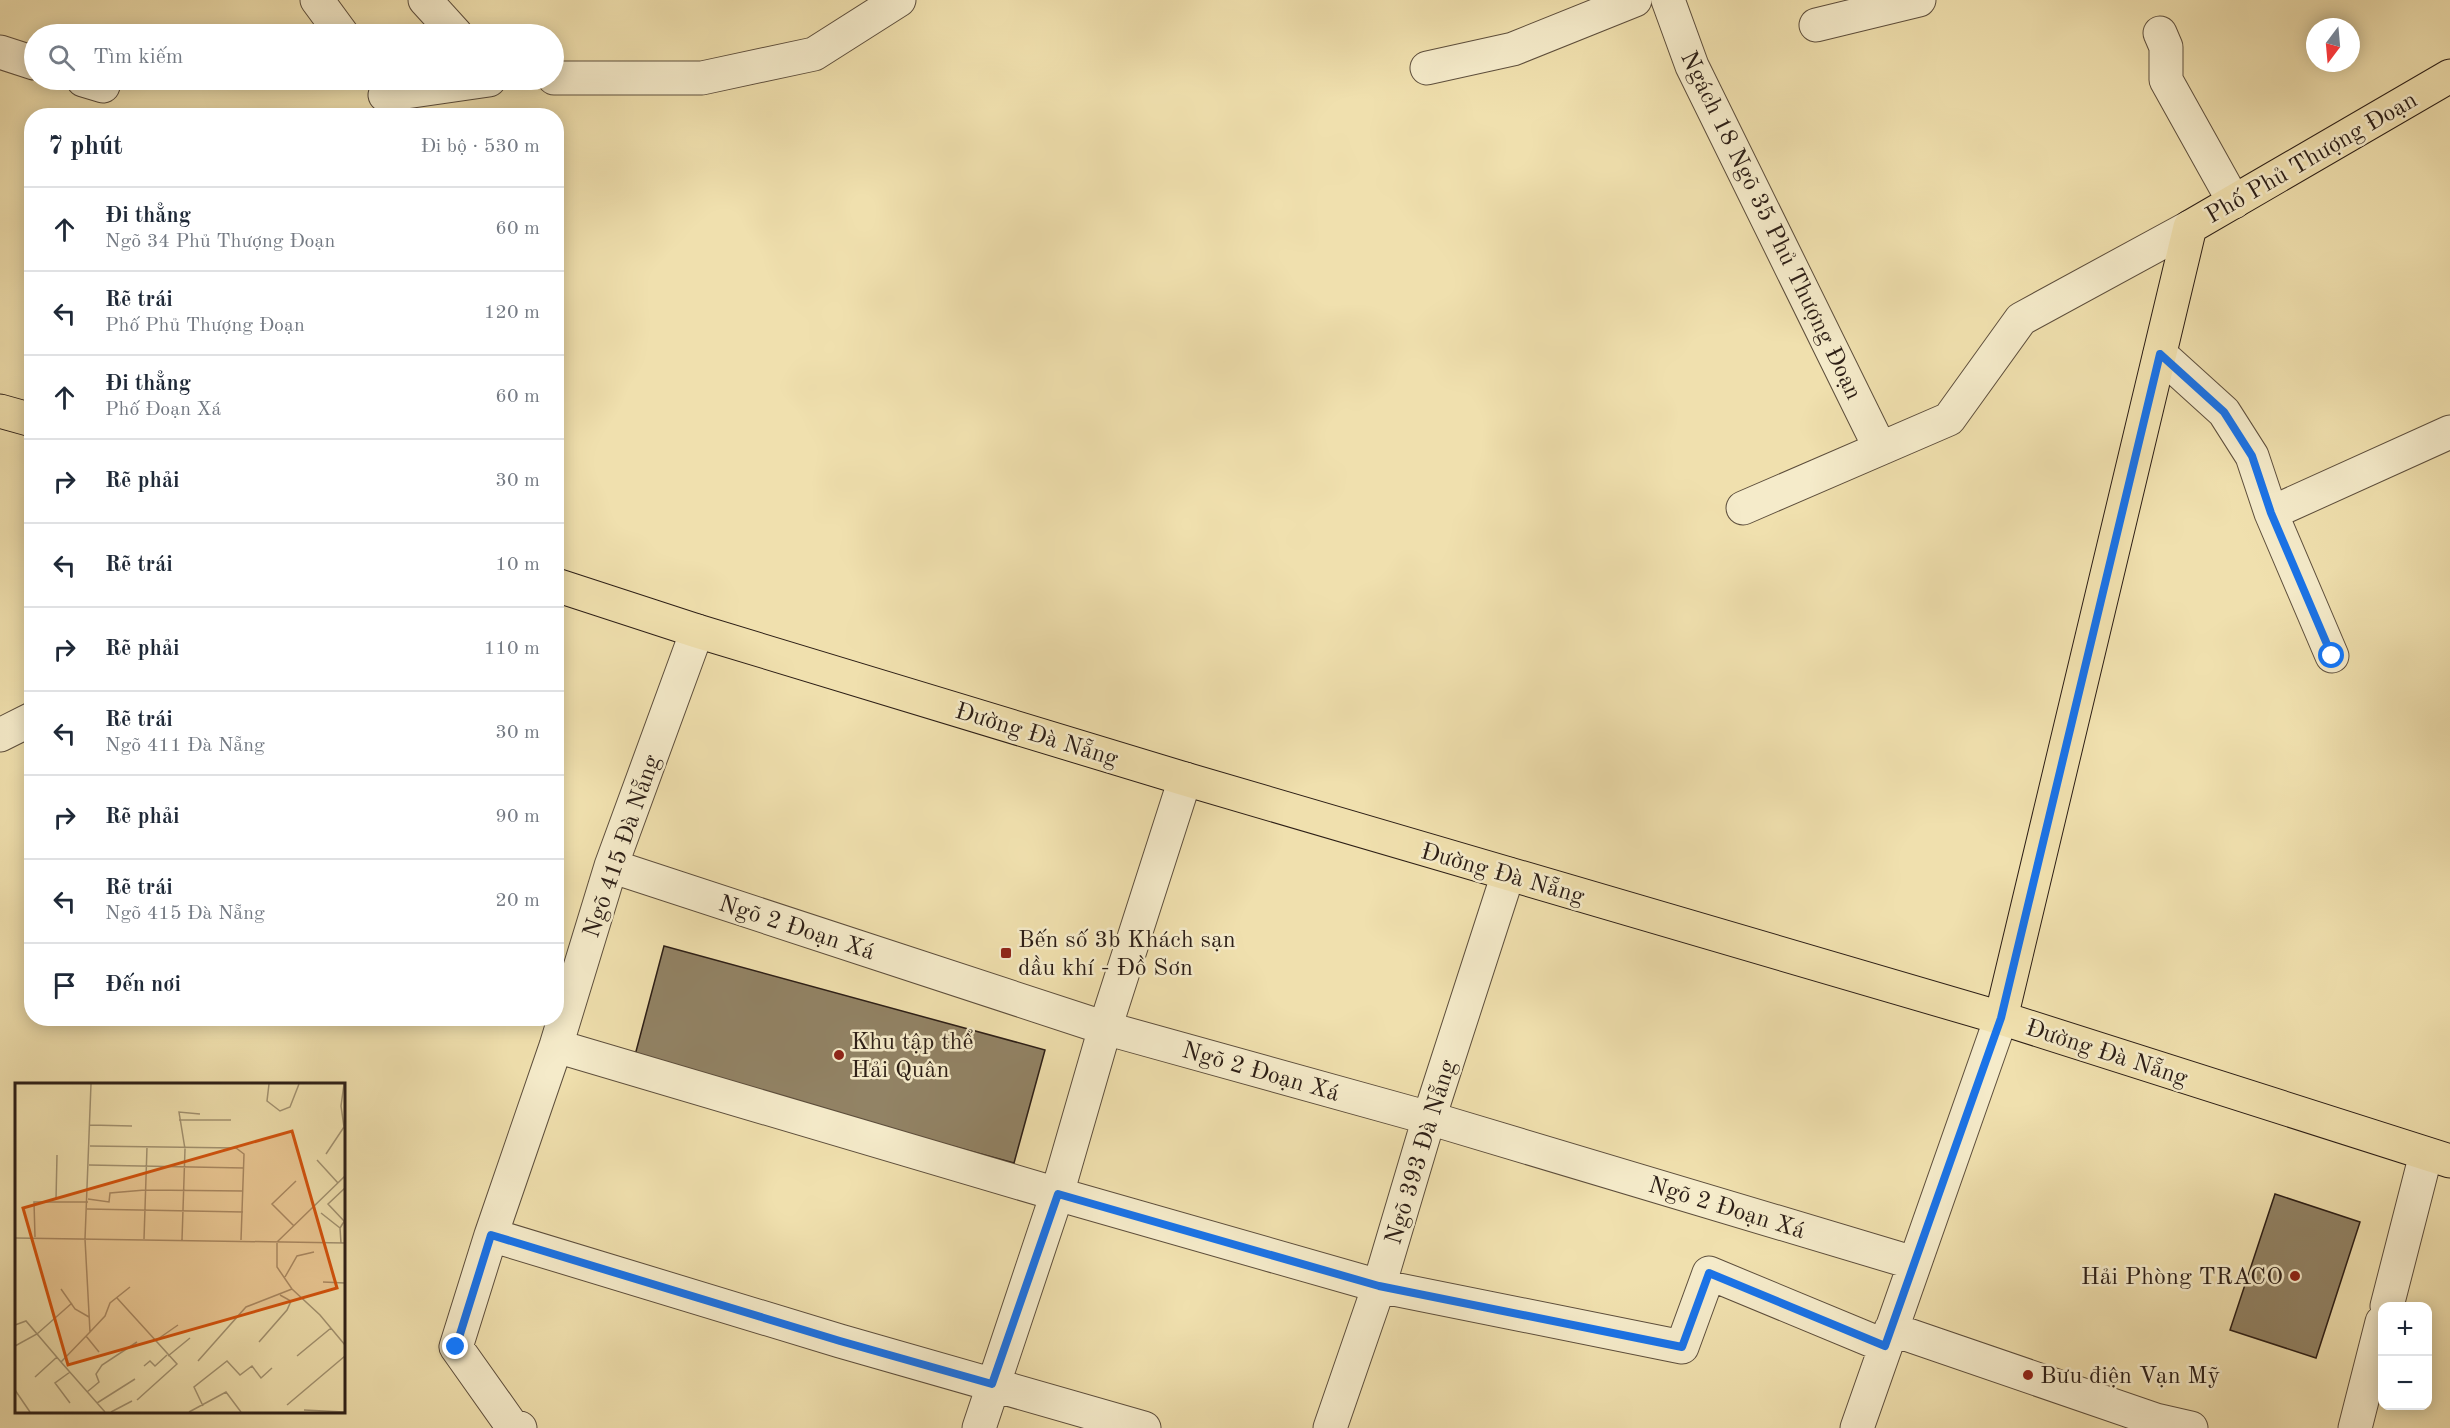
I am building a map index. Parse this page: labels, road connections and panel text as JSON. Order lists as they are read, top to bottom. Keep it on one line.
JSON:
{"streets":{"main road":["Phố Phủ Thượng Đoạn","Đường Đà Nẵng"],"street":["Ngách 18 Ngõ 35 Phủ Thượng Đoạn","Ngõ 415 Đà Nẵng","Ngõ 2 Đoạn Xá","Ngõ 393 Đà Nẵng"]},"crossings":[["Phố Phủ Thượng Đoạn","Đường Đà Nẵng"],["Đường Đà Nẵng","Ngõ 415 Đà Nẵng"],["Đường Đà Nẵng","Ngõ 393 Đà Nẵng"],["Ngõ 415 Đà Nẵng","Ngõ 2 Đoạn Xá"],["Ngõ 2 Đoạn Xá","Ngõ 393 Đà Nẵng"]],"places":{"transit":["Bến số 3b Khách sạn dầu khí - Đồ Sơn"],"other":["Khu tập thể Hải Quân","Hải Phòng TRACO","Bưu điện Vạn Mỹ"]},"north":"bottom","page":{"search":"Tìm kiếm","heading":["7 phút","Đi bộ · 530 m"],"list":[["Đi thẳng","Ngõ 34 Phủ Thượng Đoạn","60 m"],["Rẽ trái","Phố Phủ Thượng Đoạn","120 m"],["Đi thẳng","Phố Đoạn Xá","60 m"],["Rẽ phải","30 m"],["Rẽ trái","10 m"],["Rẽ phải","110 m"],["Rẽ trái","Ngõ 411 Đà Nẵng","30 m"],["Rẽ phải","90 m"],["Rẽ trái","Ngõ 415 Đà Nẵng","20 m"],"Đến nơi"],"map_buttons":["+","−"]}}
